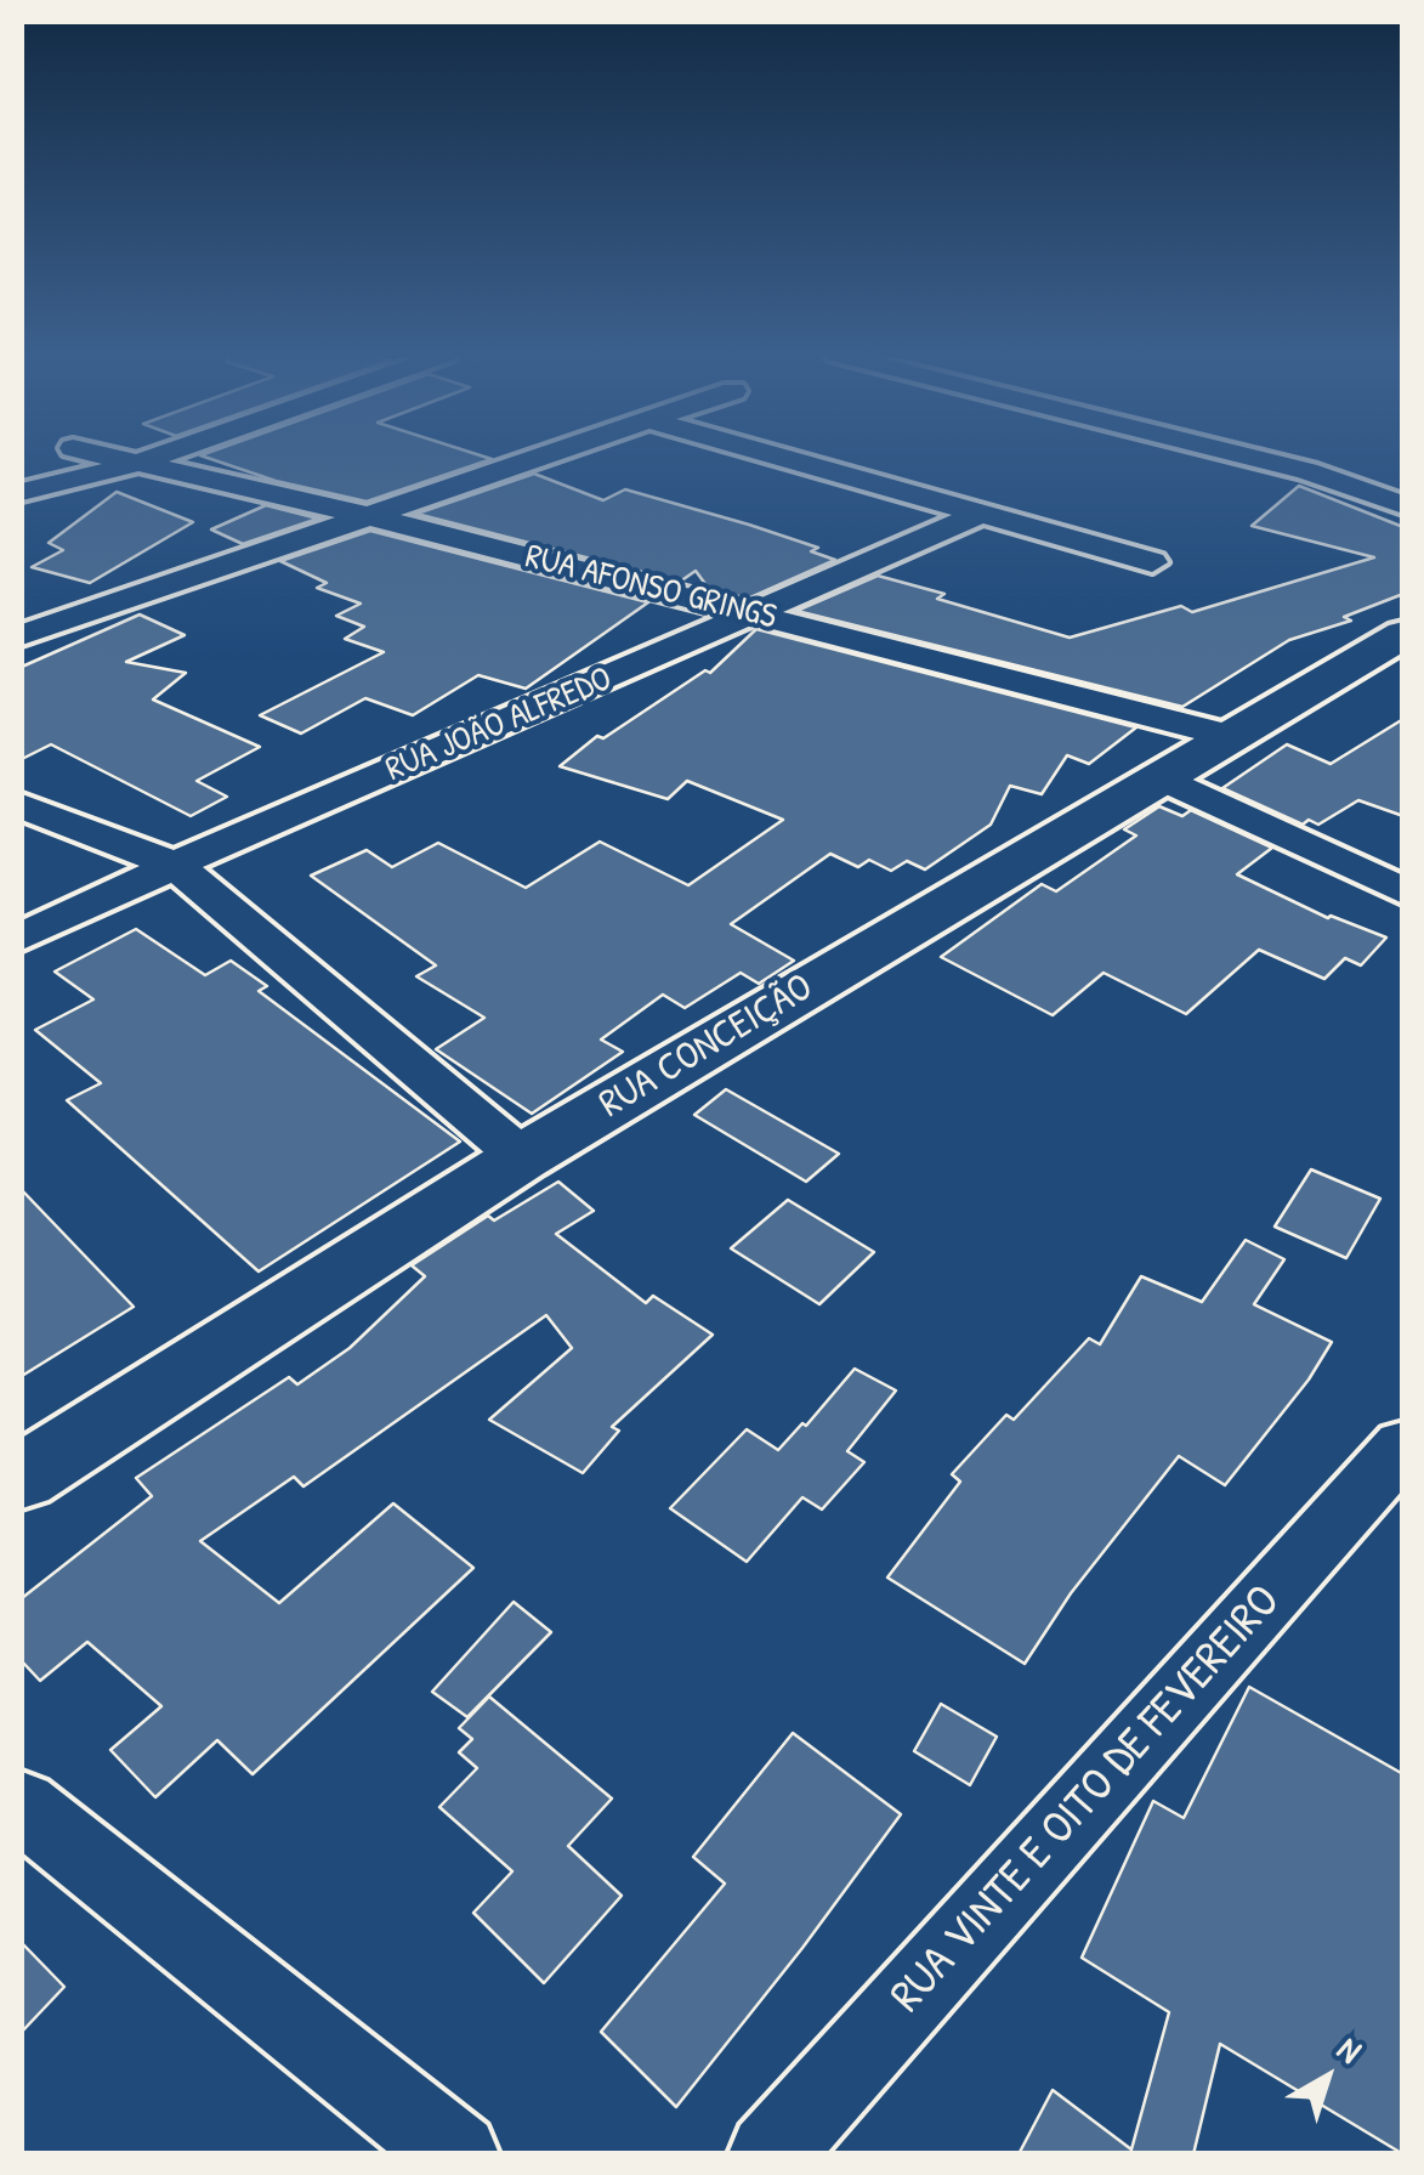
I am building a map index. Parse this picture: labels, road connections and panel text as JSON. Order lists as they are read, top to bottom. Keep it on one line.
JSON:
{"streets":{"main road":["RUA CONCEIÇÃO"],"street":["RUA AFONSO GRINGS","RUA JOÃO ALFREDO","RUA VINTE E OITO DE FEVEREIRO"]},"crossings":[["RUA AFONSO GRINGS","RUA JOÃO ALFREDO"],["RUA AFONSO GRINGS","RUA CONCEIÇÃO"]],"north":"top right"}
